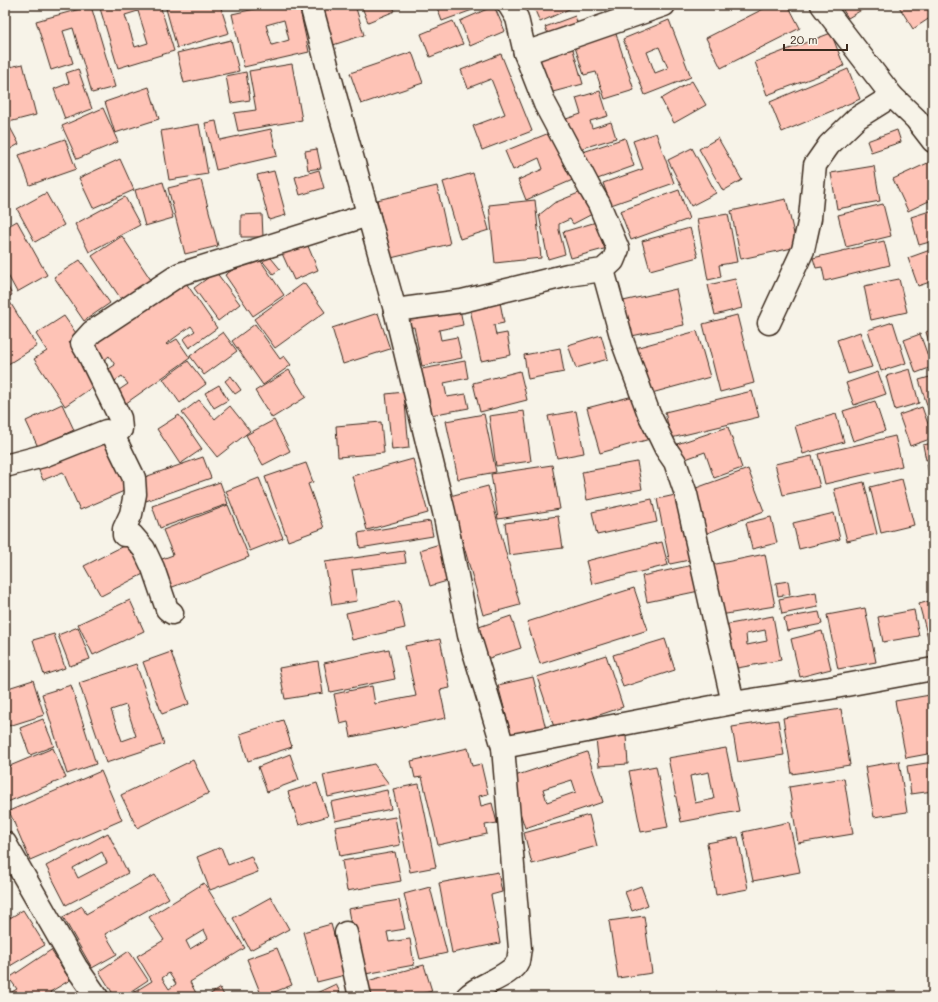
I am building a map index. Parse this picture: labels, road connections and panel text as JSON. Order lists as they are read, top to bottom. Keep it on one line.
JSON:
{"scale_bar":"20 m"}
